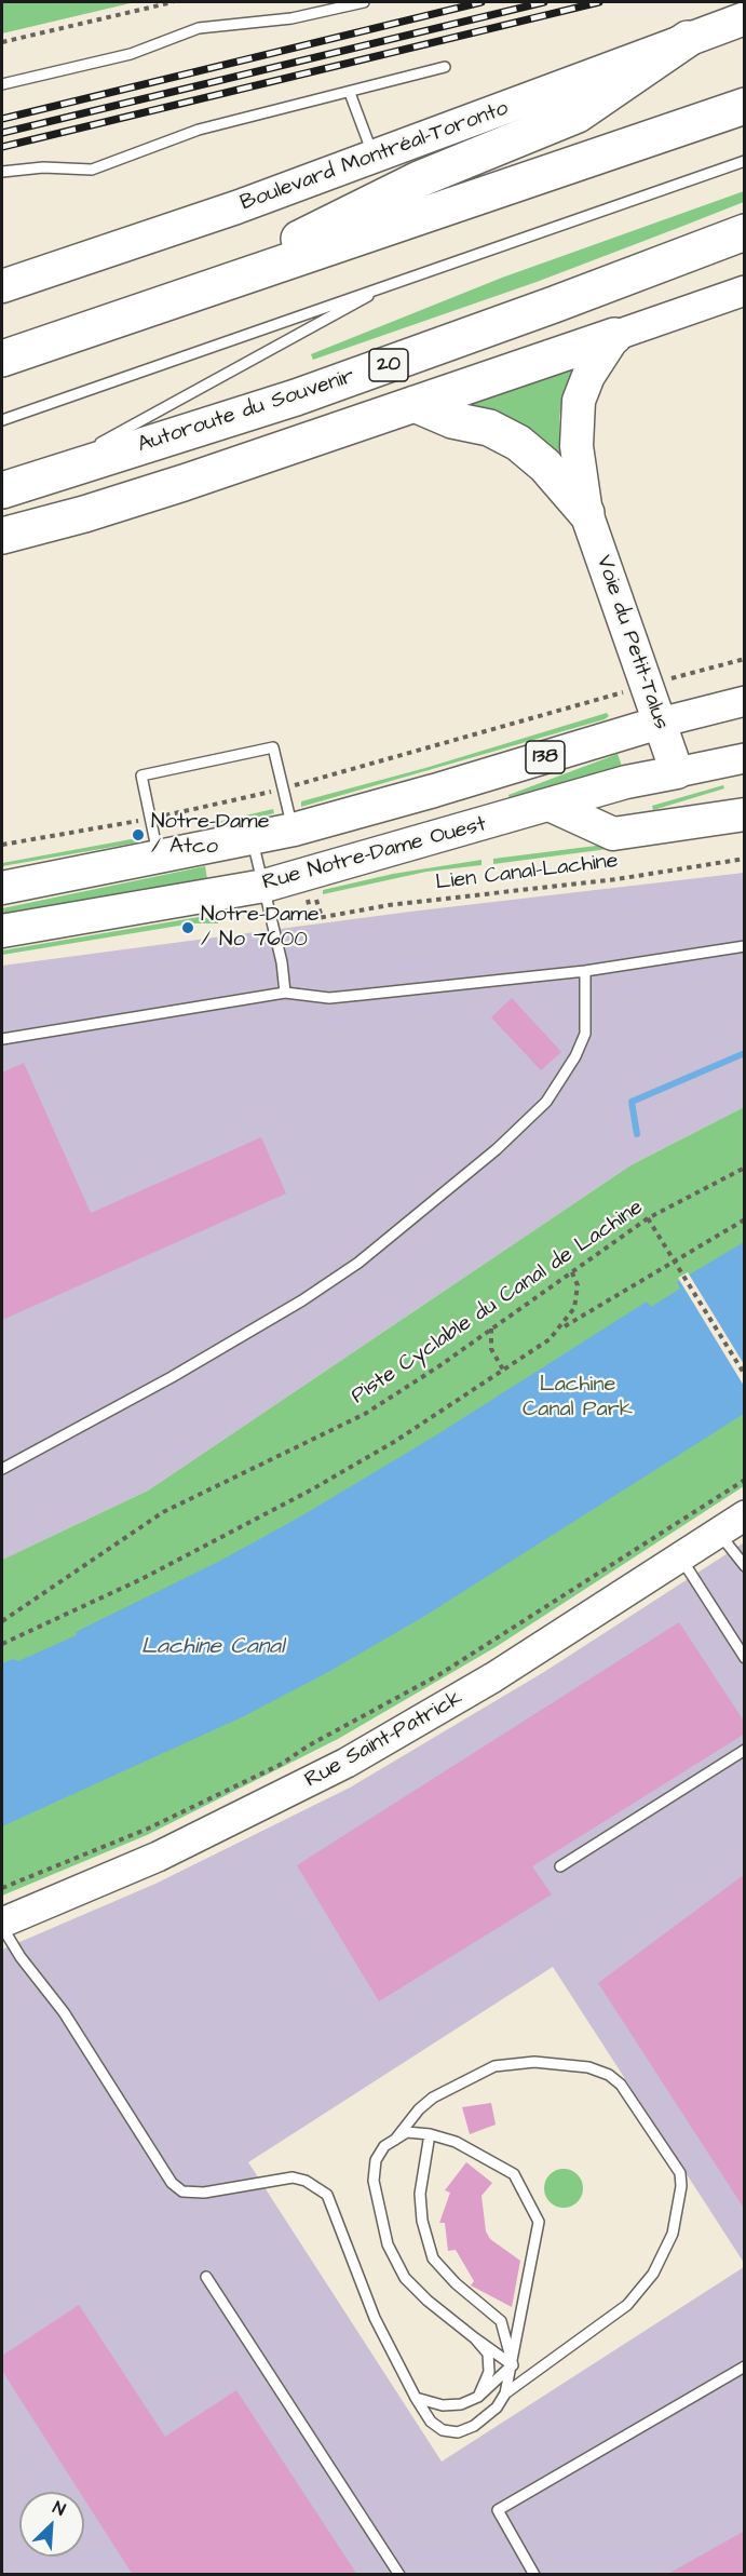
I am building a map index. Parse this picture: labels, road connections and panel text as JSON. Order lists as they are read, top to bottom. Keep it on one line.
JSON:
{"streets":{"highway":["20","Autoroute du Souvenir"],"main road":["Boulevard Montréal-Toronto","Voie du Petit-Talus","138","Rue Notre-Dame Ouest","Rue Saint-Patrick"],"path":["Lien Canal-Lachine","Piste Cyclable du Canal de Lachine"]},"crossings":[["Voie du Petit-Talus","138"],["Voie du Petit-Talus","Rue Notre-Dame Ouest"]],"water":["Lachine Canal"],"parks":["Lachine Canal Park"],"places":["Notre-Dame / Atco","Notre-Dame / No 7600"],"north":"top right"}
